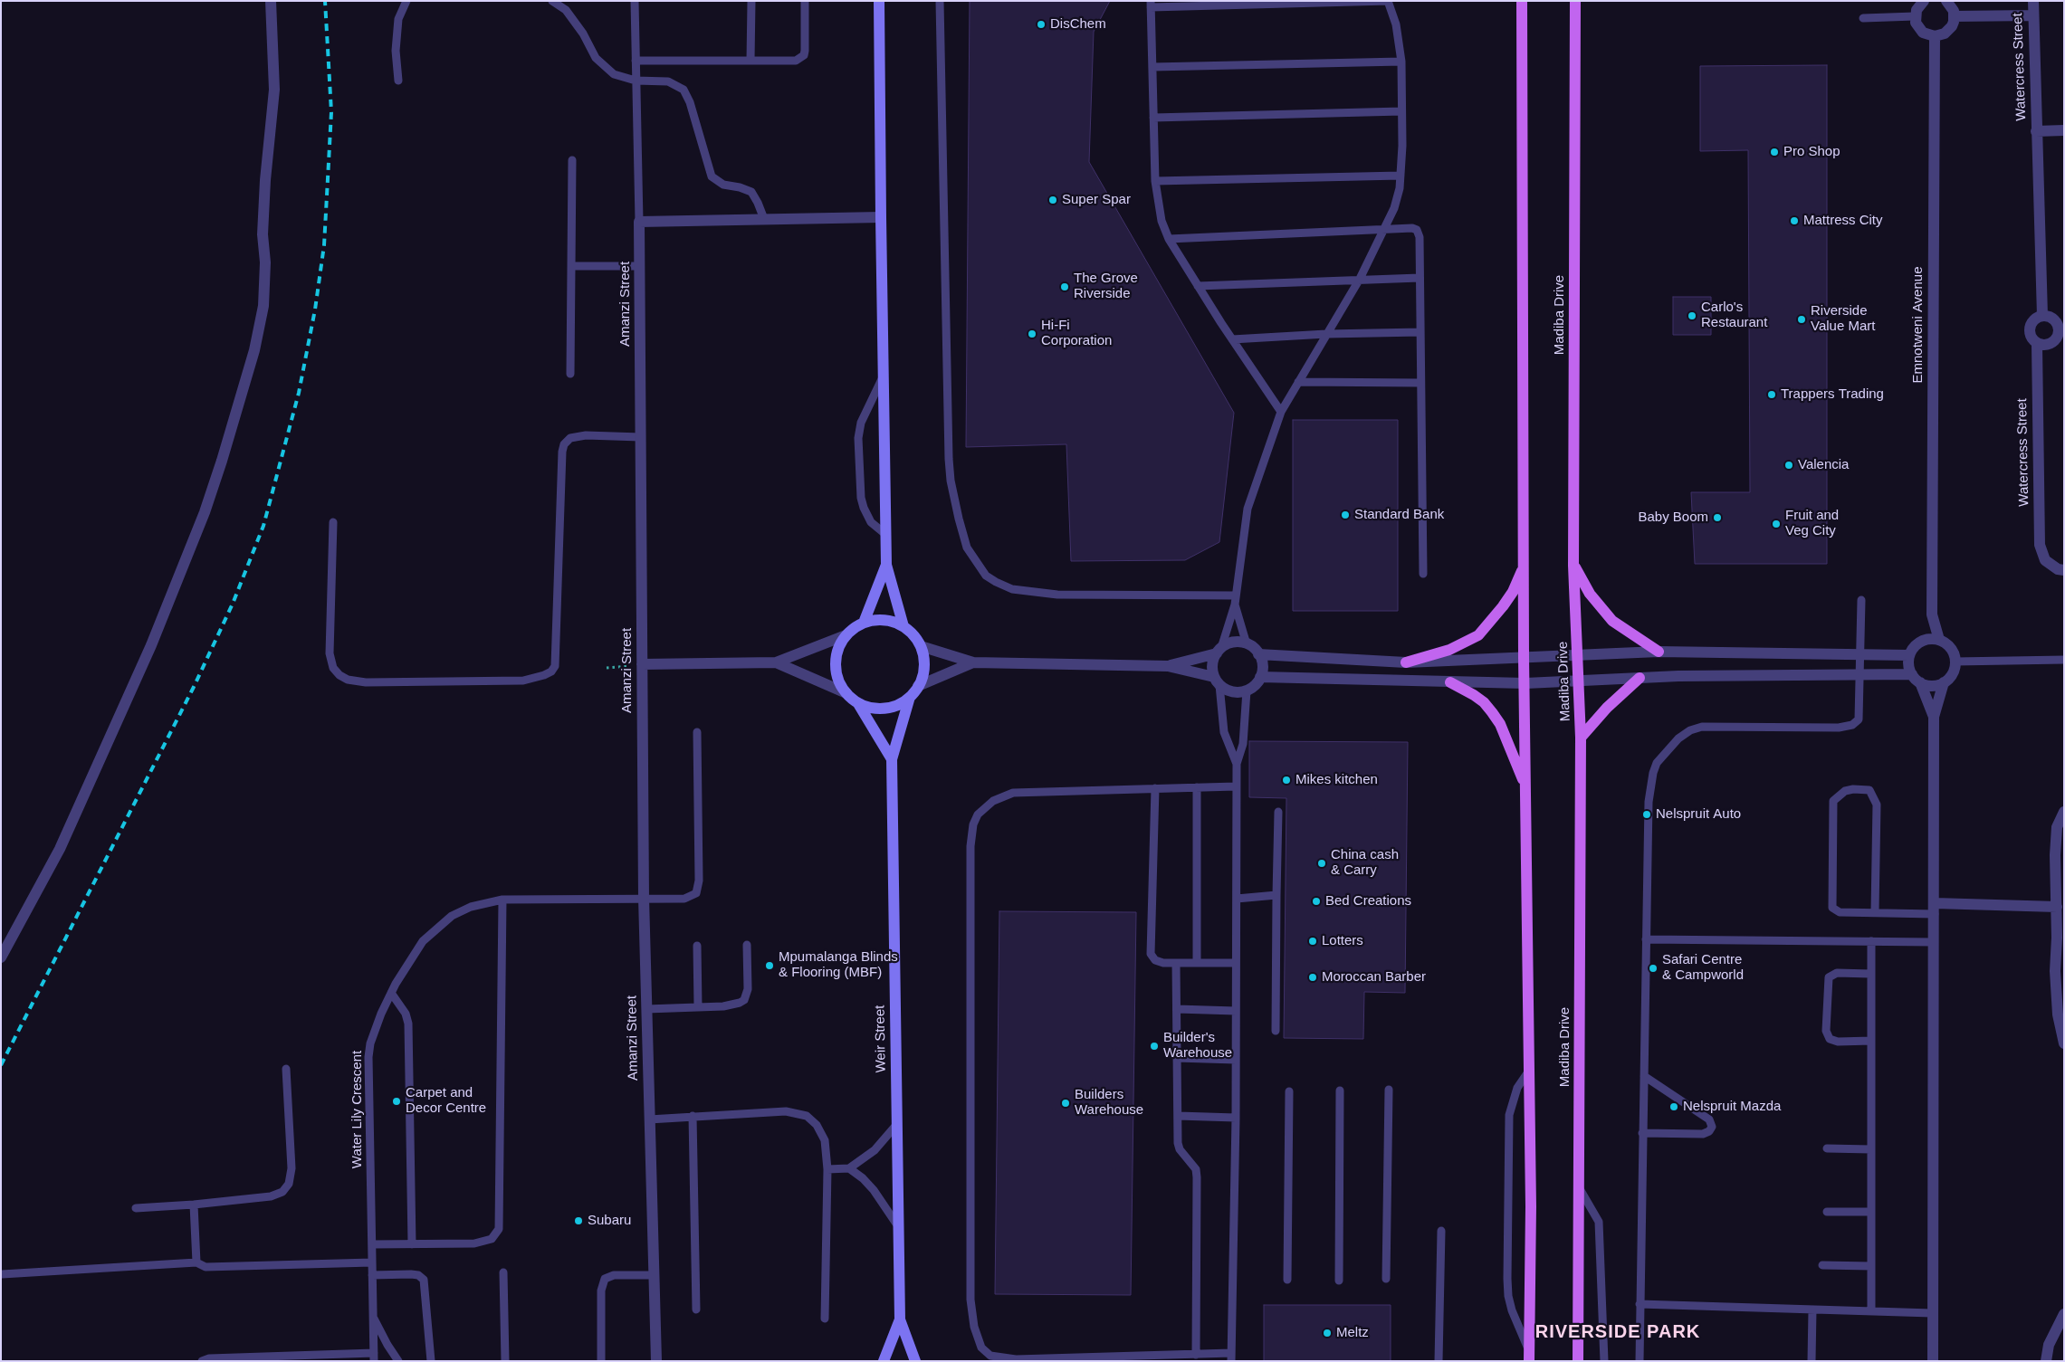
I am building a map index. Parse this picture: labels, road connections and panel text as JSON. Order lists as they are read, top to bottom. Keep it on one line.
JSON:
{"streets":{"main road":["Madiba Drive"],"street":["Watercress Street","Amanzi Street","Emnotweni Avenue","Weir Street"],"lane":["Water Lily Crescent"]},"crossings":[["Amanzi Street","Water Lily Crescent"]],"districts":["RIVERSIDE PARK"],"places":["DisChem","Pro Shop","Super Spar","Mattress City","The Grove Riverside","Carlo's Restaurant","Riverside Value Mart","Hi-Fi Corporation","Trappers Trading","Valencia","Standard Bank","Baby Boom","Fruit and Veg City","Mikes kitchen","Nelspruit Auto","China cash & Carry","Bed Creations","Lotters","Mpumalanga Blinds & Flooring (MBF)","Safari Centre & Campworld","Moroccan Barber","Builder's Warehouse","Carpet and Decor Centre","Builders Warehouse","Nelspruit Mazda","Subaru","Meltz"]}
